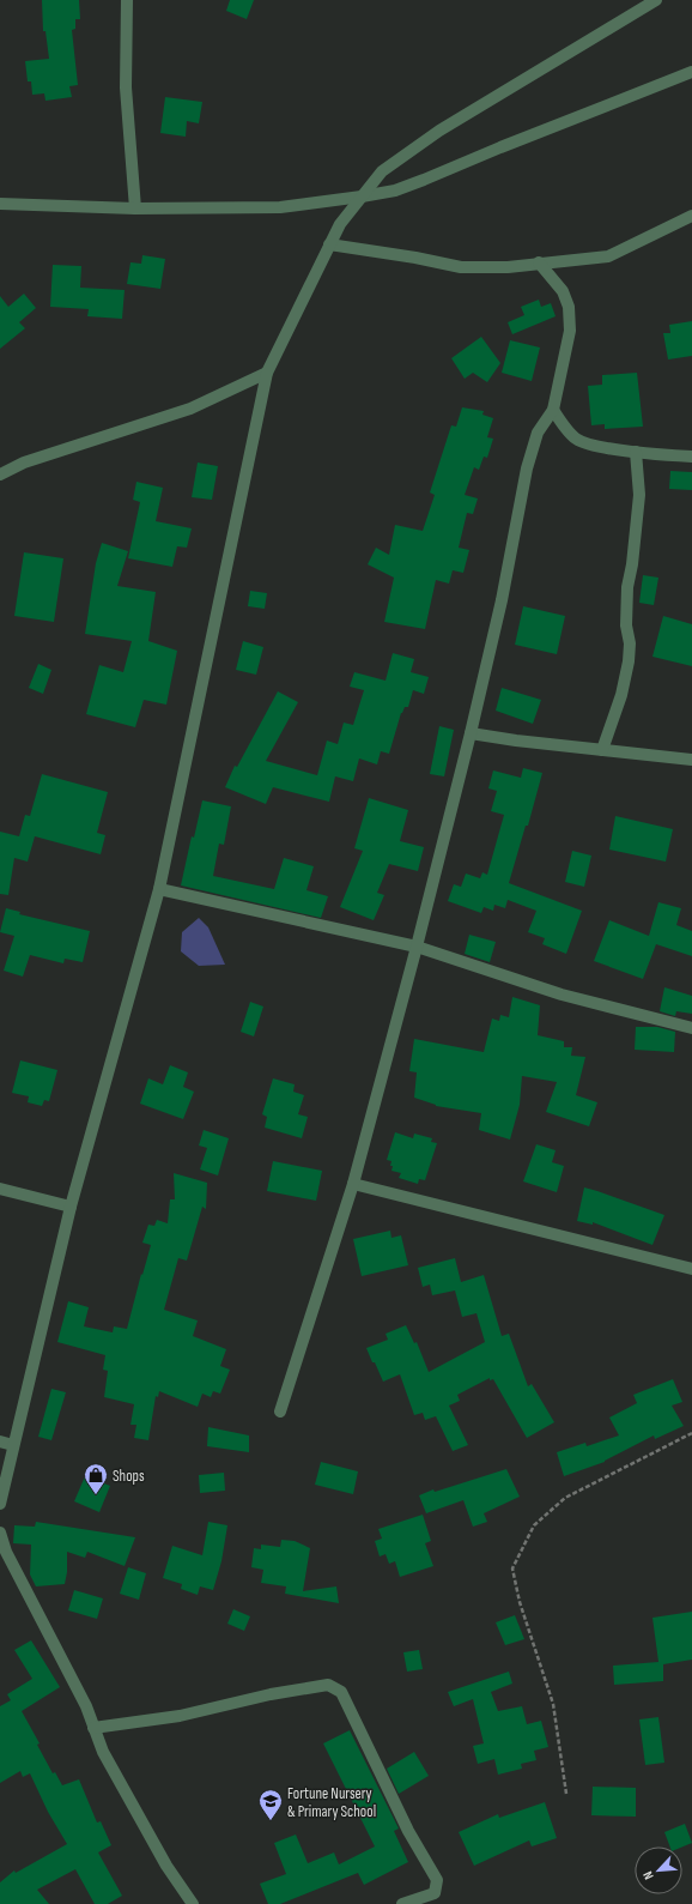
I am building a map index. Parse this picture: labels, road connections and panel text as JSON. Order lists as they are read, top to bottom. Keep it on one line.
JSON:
{"places":{"shop":["Shops"],"school or university":["Fortune Nursery & Primary School"]},"north":"bottom left"}
